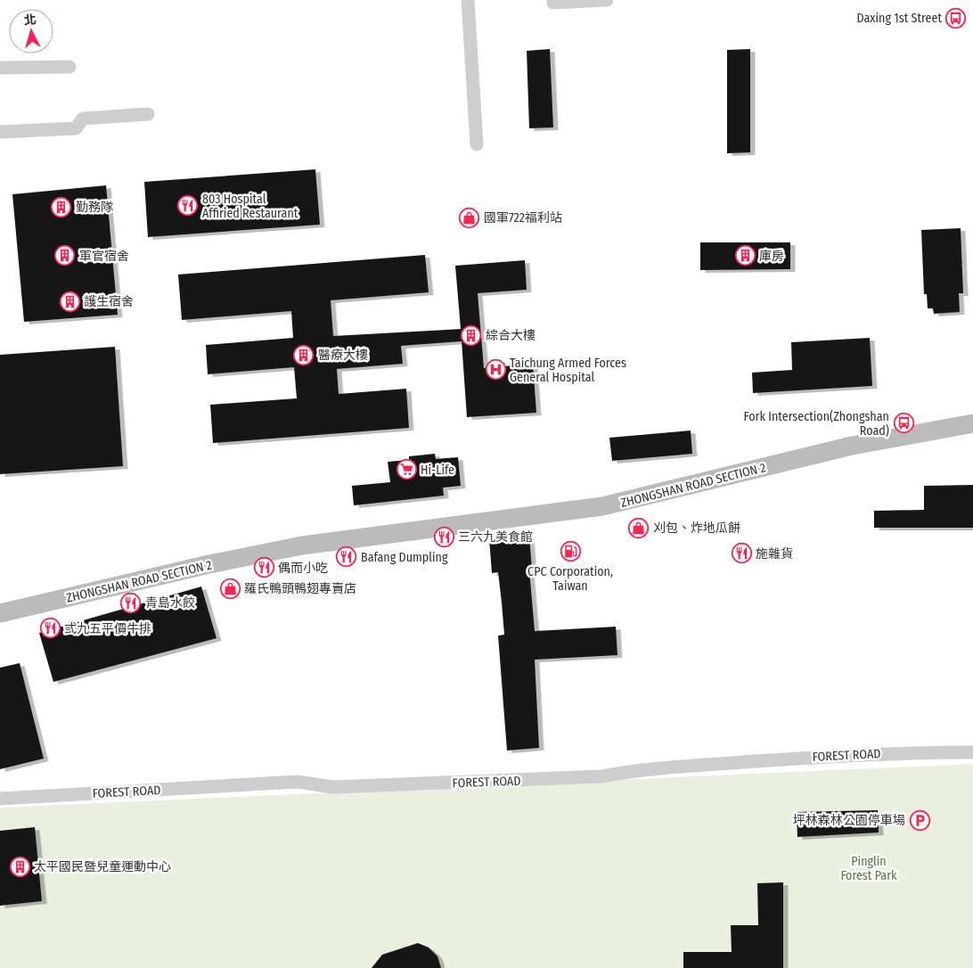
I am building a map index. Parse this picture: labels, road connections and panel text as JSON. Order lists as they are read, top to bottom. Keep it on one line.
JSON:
{"streets":{"street":["ZHONGSHAN ROAD SECTION 2","FOREST ROAD"]},"parks":["Pinglin Forest Park"],"places":{"bus stop":["Daxing 1st Street","Fork Intersection(Zhongshan Road)"],"restaurant":["803 Hospital Affiried Restaurant","三六九美食館","施雜貨","Bafang Dumpling","偶而小吃","青島水餃","弎九五平價牛排"],"building":["勤務隊","軍官宿舍","庫房","護生宿舍","綜合大樓","醫療大樓","太平國民暨兒童運動中心"],"shop":["國軍722福利站","刈包、炸地瓜餅","羅氏鴨頭鴨翅專賣店"],"hospital":["Taichung Armed Forces General Hospital"],"supermarket":["Hi-Life"],"fuel station":["CPC Corporation, Taiwan"],"parking":["坪林森林公園停車場"]},"north":"top"}
